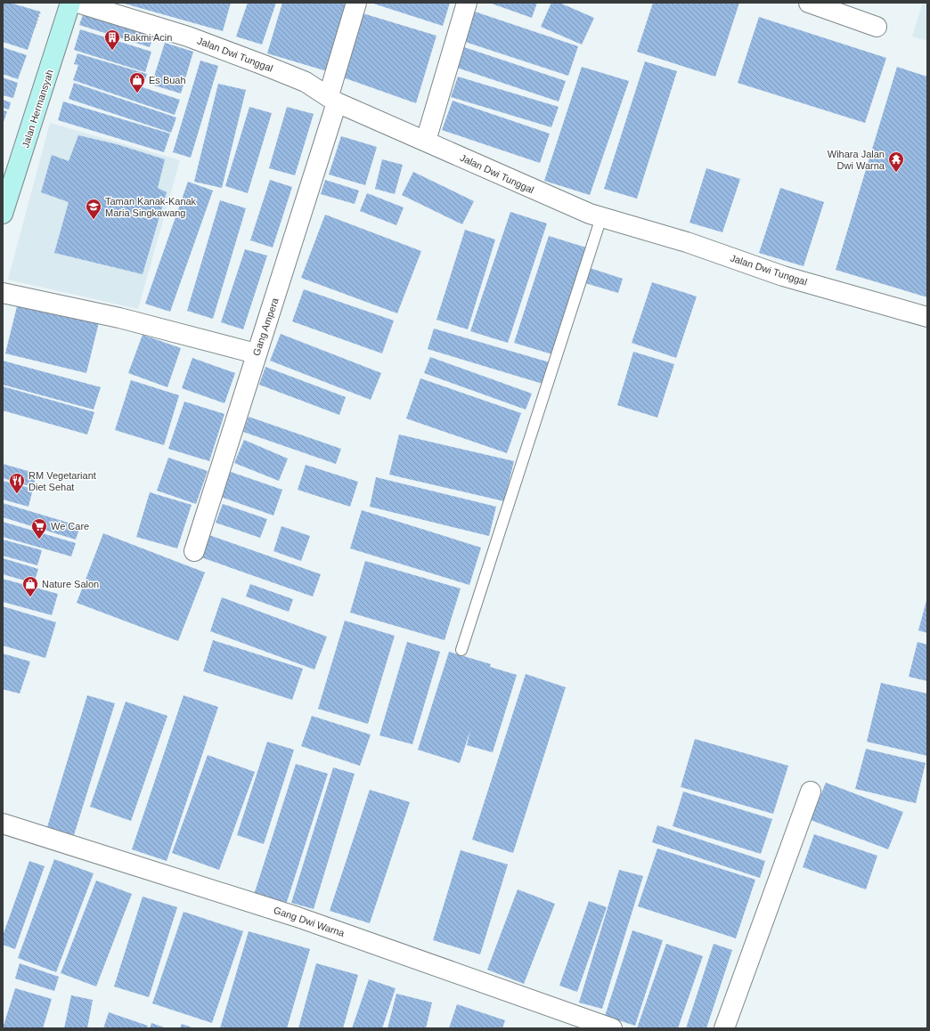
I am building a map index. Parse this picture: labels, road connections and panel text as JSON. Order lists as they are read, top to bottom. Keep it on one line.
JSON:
{"streets":{"street":["Jalan Dwi Tunggal","Jalan Hermansyah","Gang Ampera","Gang Dwi Warna"]},"crossings":[["Jalan Dwi Tunggal","Gang Ampera"]],"places":{"building":["Bakmi Acin"],"shop":["Es Buah","Nature Salon"],"temple":["Wihara Jalan Dwi Warna"],"school or university":["Taman Kanak-Kanak Maria Singkawang"],"restaurant":["RM Vegetariant Diet Sehat"],"supermarket":["We Care"]}}
